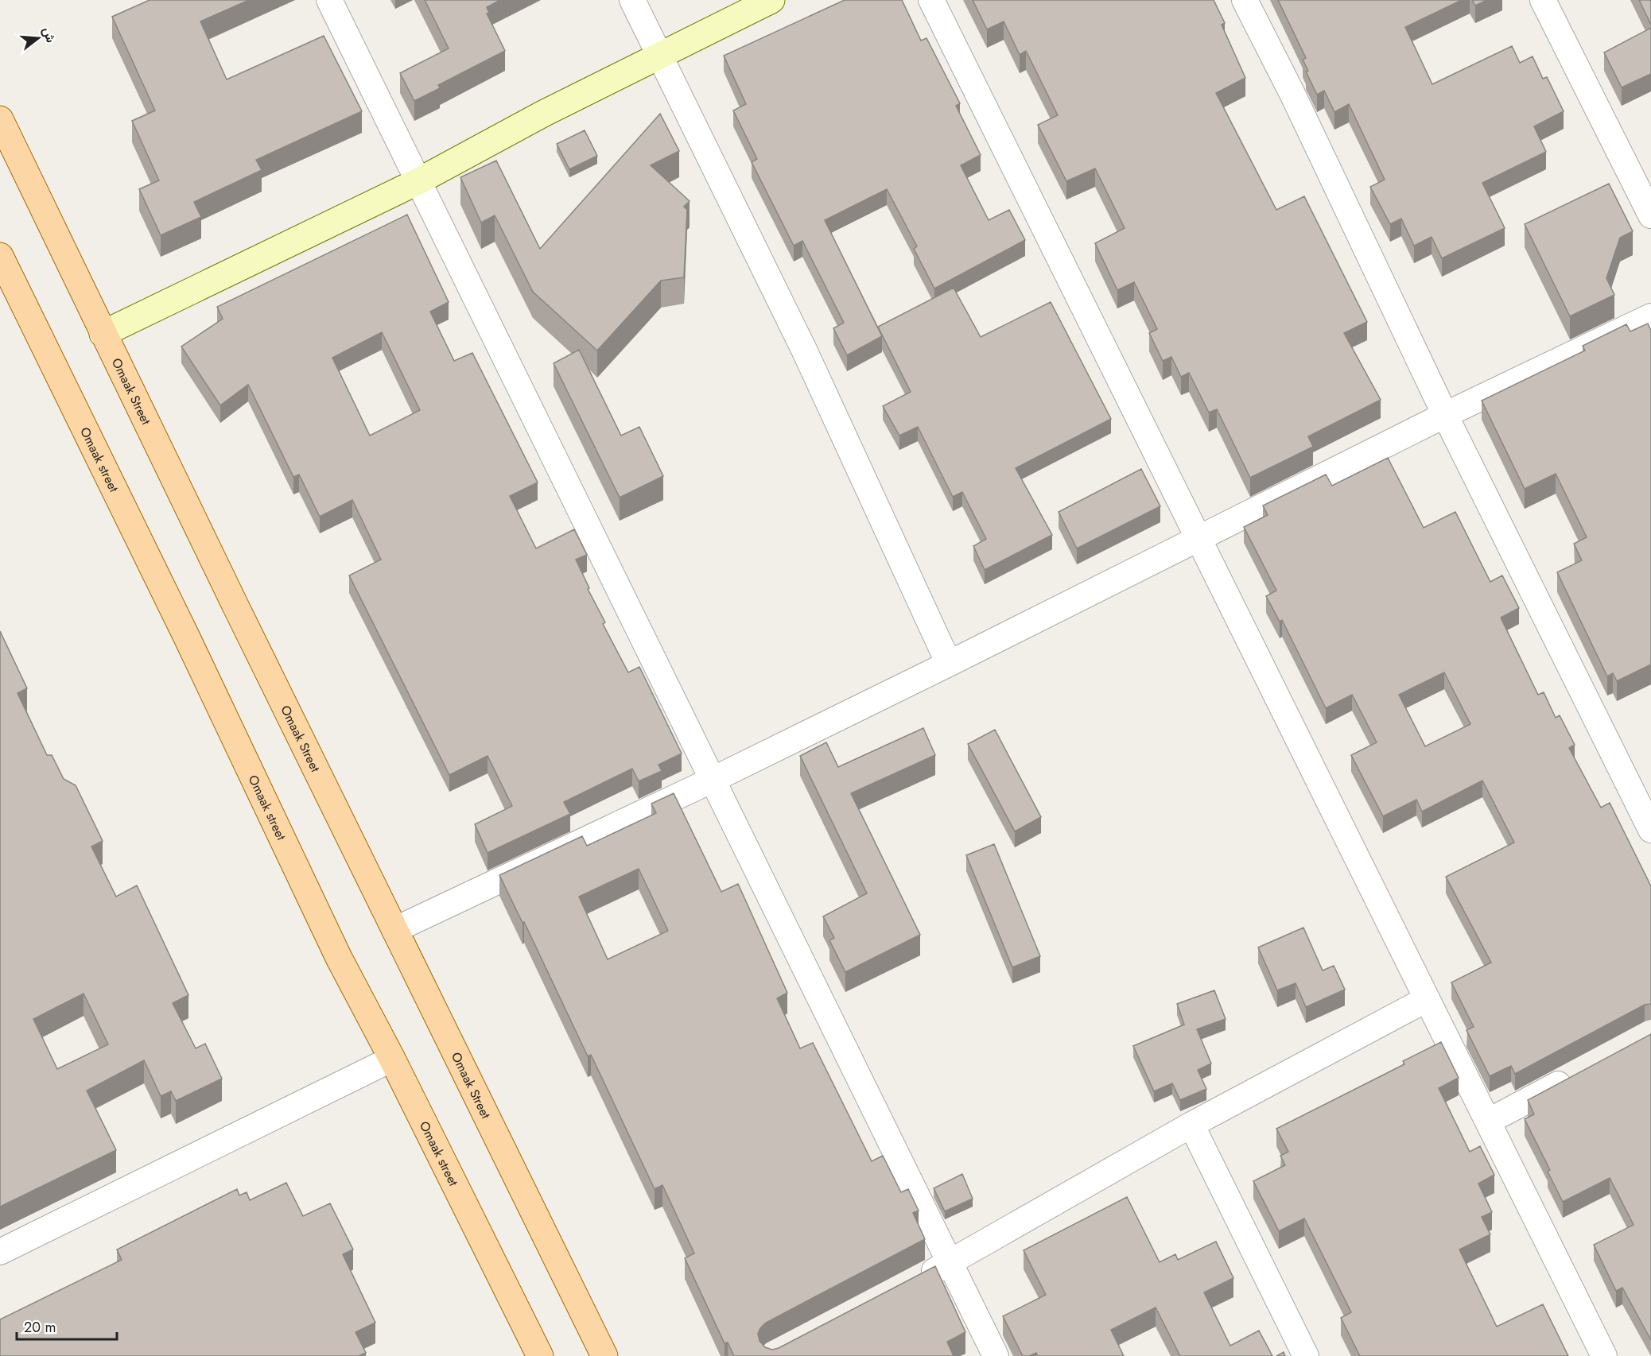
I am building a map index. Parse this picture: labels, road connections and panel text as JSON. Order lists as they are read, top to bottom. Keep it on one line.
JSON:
{"streets":{"main road":["Omaak Street","Omaak street"]},"scale_bar":"20 m","north":"right"}
